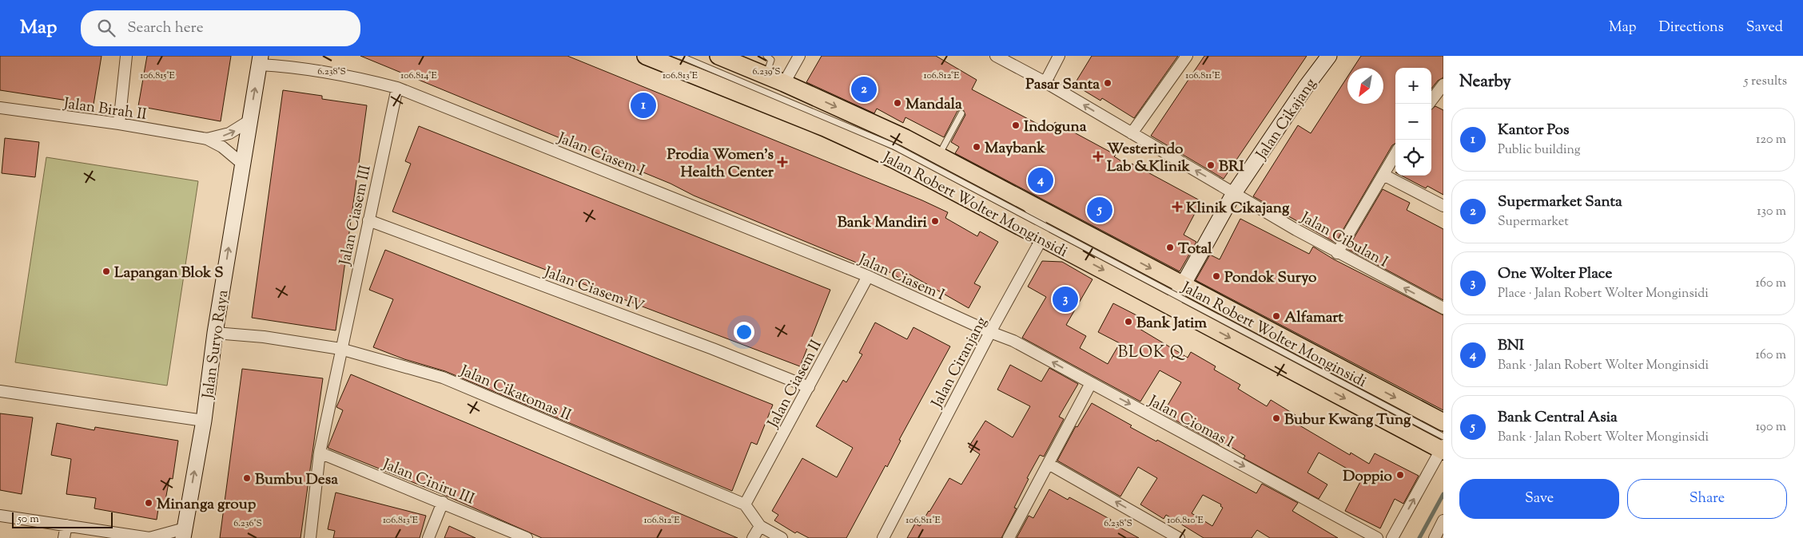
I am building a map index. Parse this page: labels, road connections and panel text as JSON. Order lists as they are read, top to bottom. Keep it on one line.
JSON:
{"streets":{"main road":["Jalan Cikajang","Jalan Robert Wolter Monginsidi","Jalan Suryo Raya"],"street":["Jalan Birah II","Jalan Ciasem I","Jalan Ciasem III","Jalan Cibulan I","Jalan Ciasem IV","Jalan Ciranjang","Jalan Ciasem II","Jalan Cikatomas II","Jalan Ciomas I","Jalan Ciniru III"]},"crossings":[["Jalan Birah II","Jalan Suryo Raya"],["Jalan Cikajang","Jalan Robert Wolter Monginsidi"],["Jalan Cikajang","Jalan Cibulan I"],["Jalan Ciasem I","Jalan Ciasem III"],["Jalan Ciasem I","Jalan Suryo Raya"],["Jalan Ciasem I","Jalan Ciranjang"],["Jalan Ciasem I","Jalan Ciasem II"],["Jalan Ciasem I","Jalan Ciomas I"],["Jalan Robert Wolter Monginsidi","Jalan Ciranjang"],["Jalan Ciasem III","Jalan Ciasem IV"],["Jalan Ciasem III","Jalan Cikatomas II"],["Jalan Ciasem III","Jalan Ciniru III"],["Jalan Ciasem IV","Jalan Ciasem II"],["Jalan Suryo Raya","Jalan Cikatomas II"],["Jalan Ciranjang","Jalan Ciomas I"],["Jalan Ciasem II","Jalan Cikatomas II"]],"one_way":["Jalan Robert Wolter Monginsidi","Jalan Cibulan I","Jalan Suryo Raya"],"districts":["BLOK Q"],"places":{"other":["Pasar Santa","Mandala","Indoguna","Maybank","BRI","Bank Mandiri","Total","Lapangan Blok S","Pondok Suryo","Alfamart","Bank Jatim","Bubur Kwang Tung","Doppio","Bumbu Desa","Minanga group"],"health":["Westerindo Lab &Klinik","Prodia Women's Health Center","Klinik Cikajang"]},"scale_bar":"50 m","north":"bottom left","page":{"header":"Map","search":"Search here","nav":["Map","Directions","Saved"],"heading":["Nearby","5 results"],"map_buttons":["+","−"],"pins":["2","1","4","5","3"],"list":[{"mark":"1","name":"Kantor Pos","note":"Public building","value":"120 m"},{"mark":"2","name":"Supermarket Santa","note":"Supermarket","value":"130 m"},{"mark":"3","name":"One Wolter Place","note":"Place · Jalan Robert Wolter Monginsidi","value":"160 m"},{"mark":"4","name":"BNI","note":"Bank · Jalan Robert Wolter Monginsidi","value":"160 m"},{"mark":"5","name":"Bank Central Asia","note":"Bank · Jalan Robert Wolter Monginsidi","value":"190 m"}],"buttons":["Save","Share"],"scale":"50 m"},"coordinates":["6.238°S","6.239°S","106.814°E","106.813°E","106.812°E","106.811°E","106.815°E","106.810°E","6.236°S"]}
